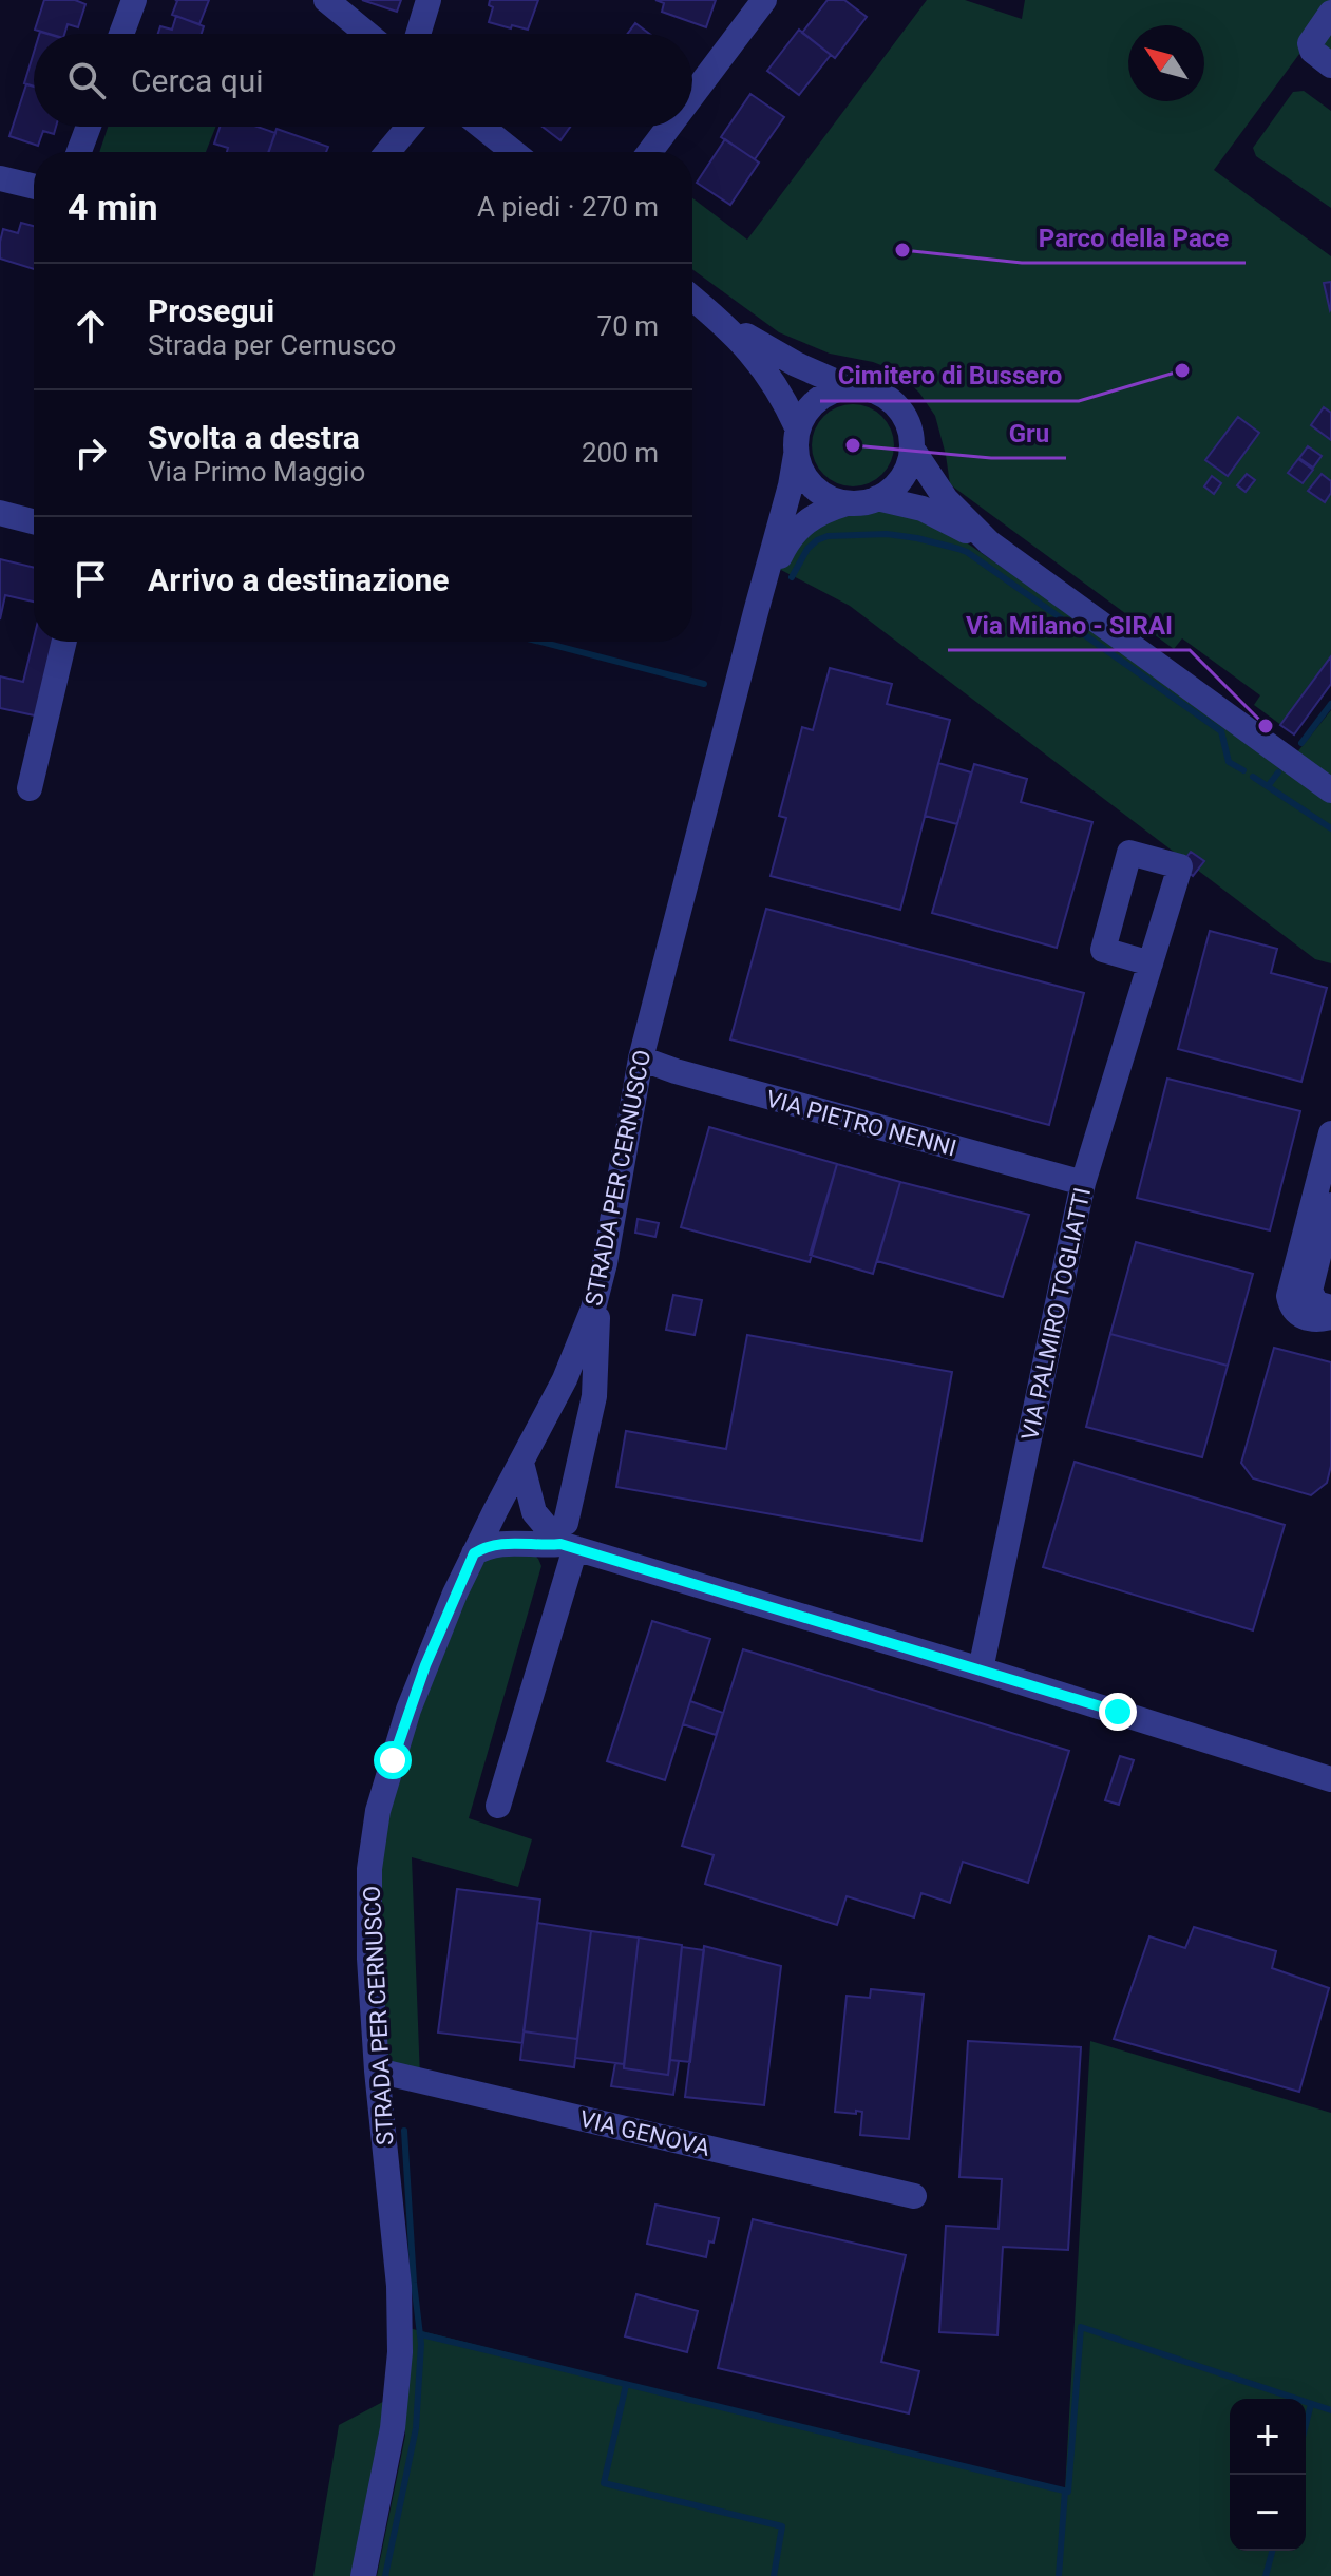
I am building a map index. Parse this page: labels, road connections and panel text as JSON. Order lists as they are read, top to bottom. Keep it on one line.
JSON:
{"streets":{"street":["VIA PIETRO NENNI","STRADA PER CERNUSCO","VIA PALMIRO TOGLIATTI","VIA GENOVA"]},"crossings":[["VIA PIETRO NENNI","STRADA PER CERNUSCO"],["VIA PIETRO NENNI","VIA PALMIRO TOGLIATTI"],["STRADA PER CERNUSCO","VIA GENOVA"]],"places":["Parco della Pace","Cimitero di Bussero","Gru","Via Milano - SIRAI"],"north":"top left","page":{"search":"Cerca qui","heading":["4 min","A piedi · 270 m"],"list":[["Prosegui","Strada per Cernusco","70 m"],["Svolta a destra","Via Primo Maggio","200 m"],"Arrivo a destinazione"],"map_buttons":["+","−"]}}
